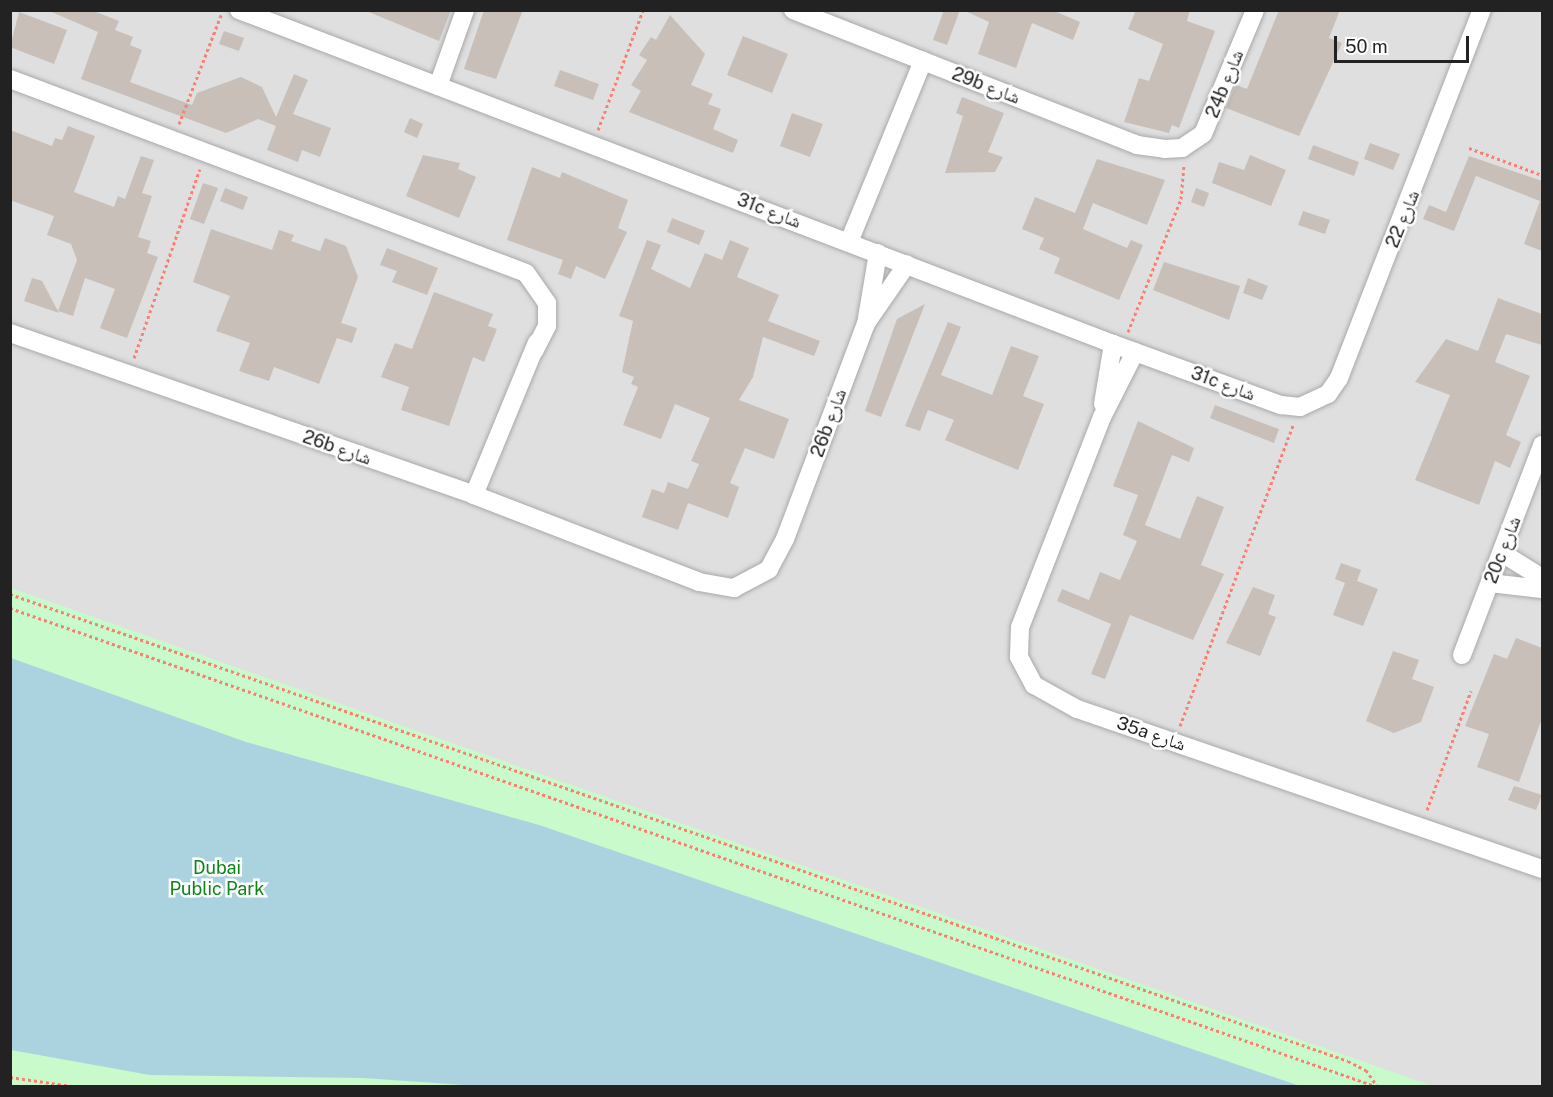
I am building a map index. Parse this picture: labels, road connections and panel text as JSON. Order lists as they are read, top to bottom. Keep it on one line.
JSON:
{"streets":{"street":["24b شارع","29b شارع","31c شارع","شارع 22","26b شارع","20c شارع","35a شارع"]},"crossings":[["24b شارع","29b شارع"],["31c شارع","شارع 22"],["31c شارع","26b شارع"],["31c شارع","35a شارع"]],"parks":["Dubai Public Park"],"scale_bar":"50 m"}
